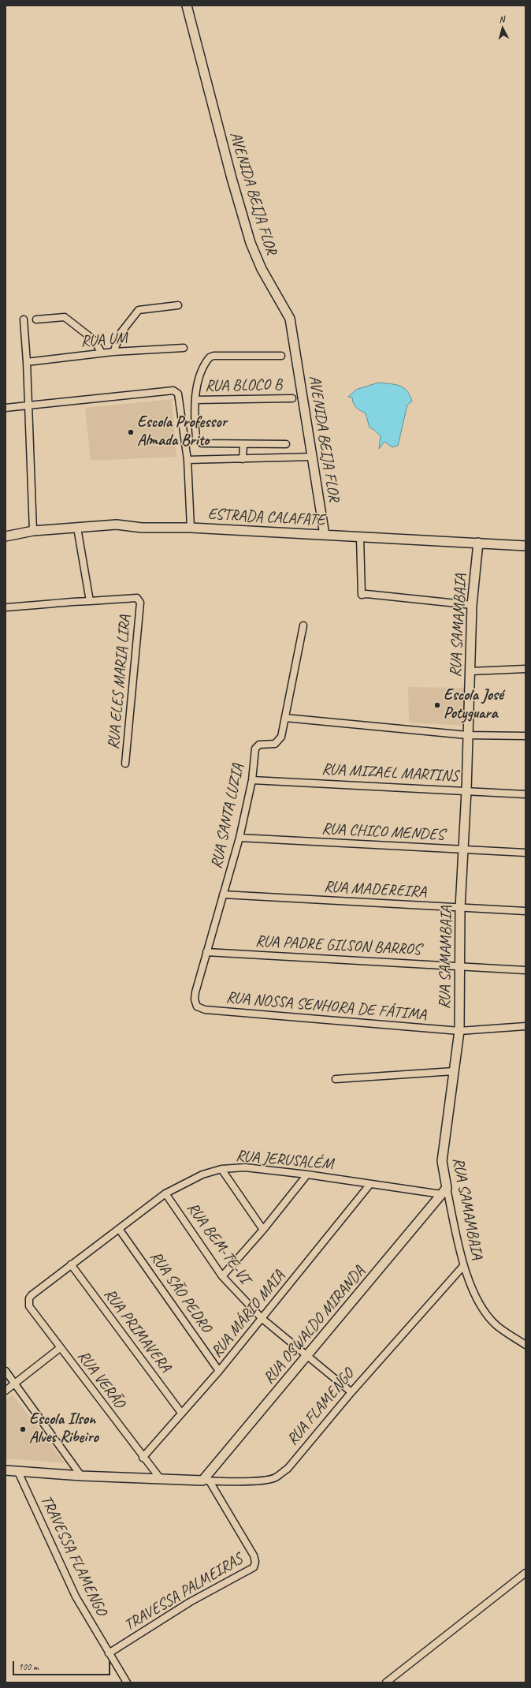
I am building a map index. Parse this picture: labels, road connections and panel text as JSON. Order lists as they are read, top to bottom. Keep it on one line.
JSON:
{"streets":{"street":["AVENIDA BEIJA FLOR","RUA UM","RUA BLOCO B","ESTRADA CALAFATE","RUA SAMAMBAIA","RUA ELES MARIA LIRA","RUA MIZAEL MARTINS","RUA SANTA LUZIA","RUA CHICO MENDES","RUA MADEREIRA","RUA PADRE GILSON BARROS","RUA NOSSA SENHORA DE FÁTIMA","RUA JERUSALÉM","RUA BEM-TE-VI","RUA SÃO PEDRO","RUA MÁRIO MAIA","RUA OSWALDO MIRANDA","RUA PRIMAVERA","RUA VERÃO","RUA FLAMENGO","TRAVESSA FLAMENGO","TRAVESSA PALMEIRAS"]},"crossings":[["AVENIDA BEIJA FLOR","ESTRADA CALAFATE"],["ESTRADA CALAFATE","RUA SAMAMBAIA"],["RUA SAMAMBAIA","RUA MIZAEL MARTINS"],["RUA SAMAMBAIA","RUA CHICO MENDES"],["RUA SAMAMBAIA","RUA MADEREIRA"],["RUA SAMAMBAIA","RUA PADRE GILSON BARROS"],["RUA SAMAMBAIA","RUA NOSSA SENHORA DE FÁTIMA"],["RUA SAMAMBAIA","RUA JERUSALÉM"],["RUA SAMAMBAIA","RUA OSWALDO MIRANDA"],["RUA SAMAMBAIA","RUA FLAMENGO"],["RUA MIZAEL MARTINS","RUA SANTA LUZIA"],["RUA SANTA LUZIA","RUA CHICO MENDES"],["RUA SANTA LUZIA","RUA MADEREIRA"],["RUA SANTA LUZIA","RUA PADRE GILSON BARROS"],["RUA SANTA LUZIA","RUA NOSSA SENHORA DE FÁTIMA"],["RUA JERUSALÉM","RUA BEM-TE-VI"],["RUA JERUSALÉM","RUA SÃO PEDRO"],["RUA JERUSALÉM","RUA MÁRIO MAIA"],["RUA JERUSALÉM","RUA OSWALDO MIRANDA"],["RUA JERUSALÉM","RUA PRIMAVERA"],["RUA JERUSALÉM","RUA VERÃO"],["RUA BEM-TE-VI","RUA MÁRIO MAIA"],["RUA BEM-TE-VI","RUA OSWALDO MIRANDA"],["RUA BEM-TE-VI","RUA FLAMENGO"],["RUA SÃO PEDRO","RUA MÁRIO MAIA"],["RUA MÁRIO MAIA","RUA PRIMAVERA"],["RUA MÁRIO MAIA","RUA VERÃO"],["RUA OSWALDO MIRANDA","RUA FLAMENGO"],["RUA OSWALDO MIRANDA","TRAVESSA PALMEIRAS"],["RUA VERÃO","RUA FLAMENGO"],["RUA FLAMENGO","TRAVESSA FLAMENGO"],["RUA FLAMENGO","TRAVESSA PALMEIRAS"],["TRAVESSA FLAMENGO","TRAVESSA PALMEIRAS"]],"places":["Escola Professor Almada Brito","Escola José Potyguara","Escola Ilson Alves Ribeiro"],"scale_bar":"100 m","north":"top"}
